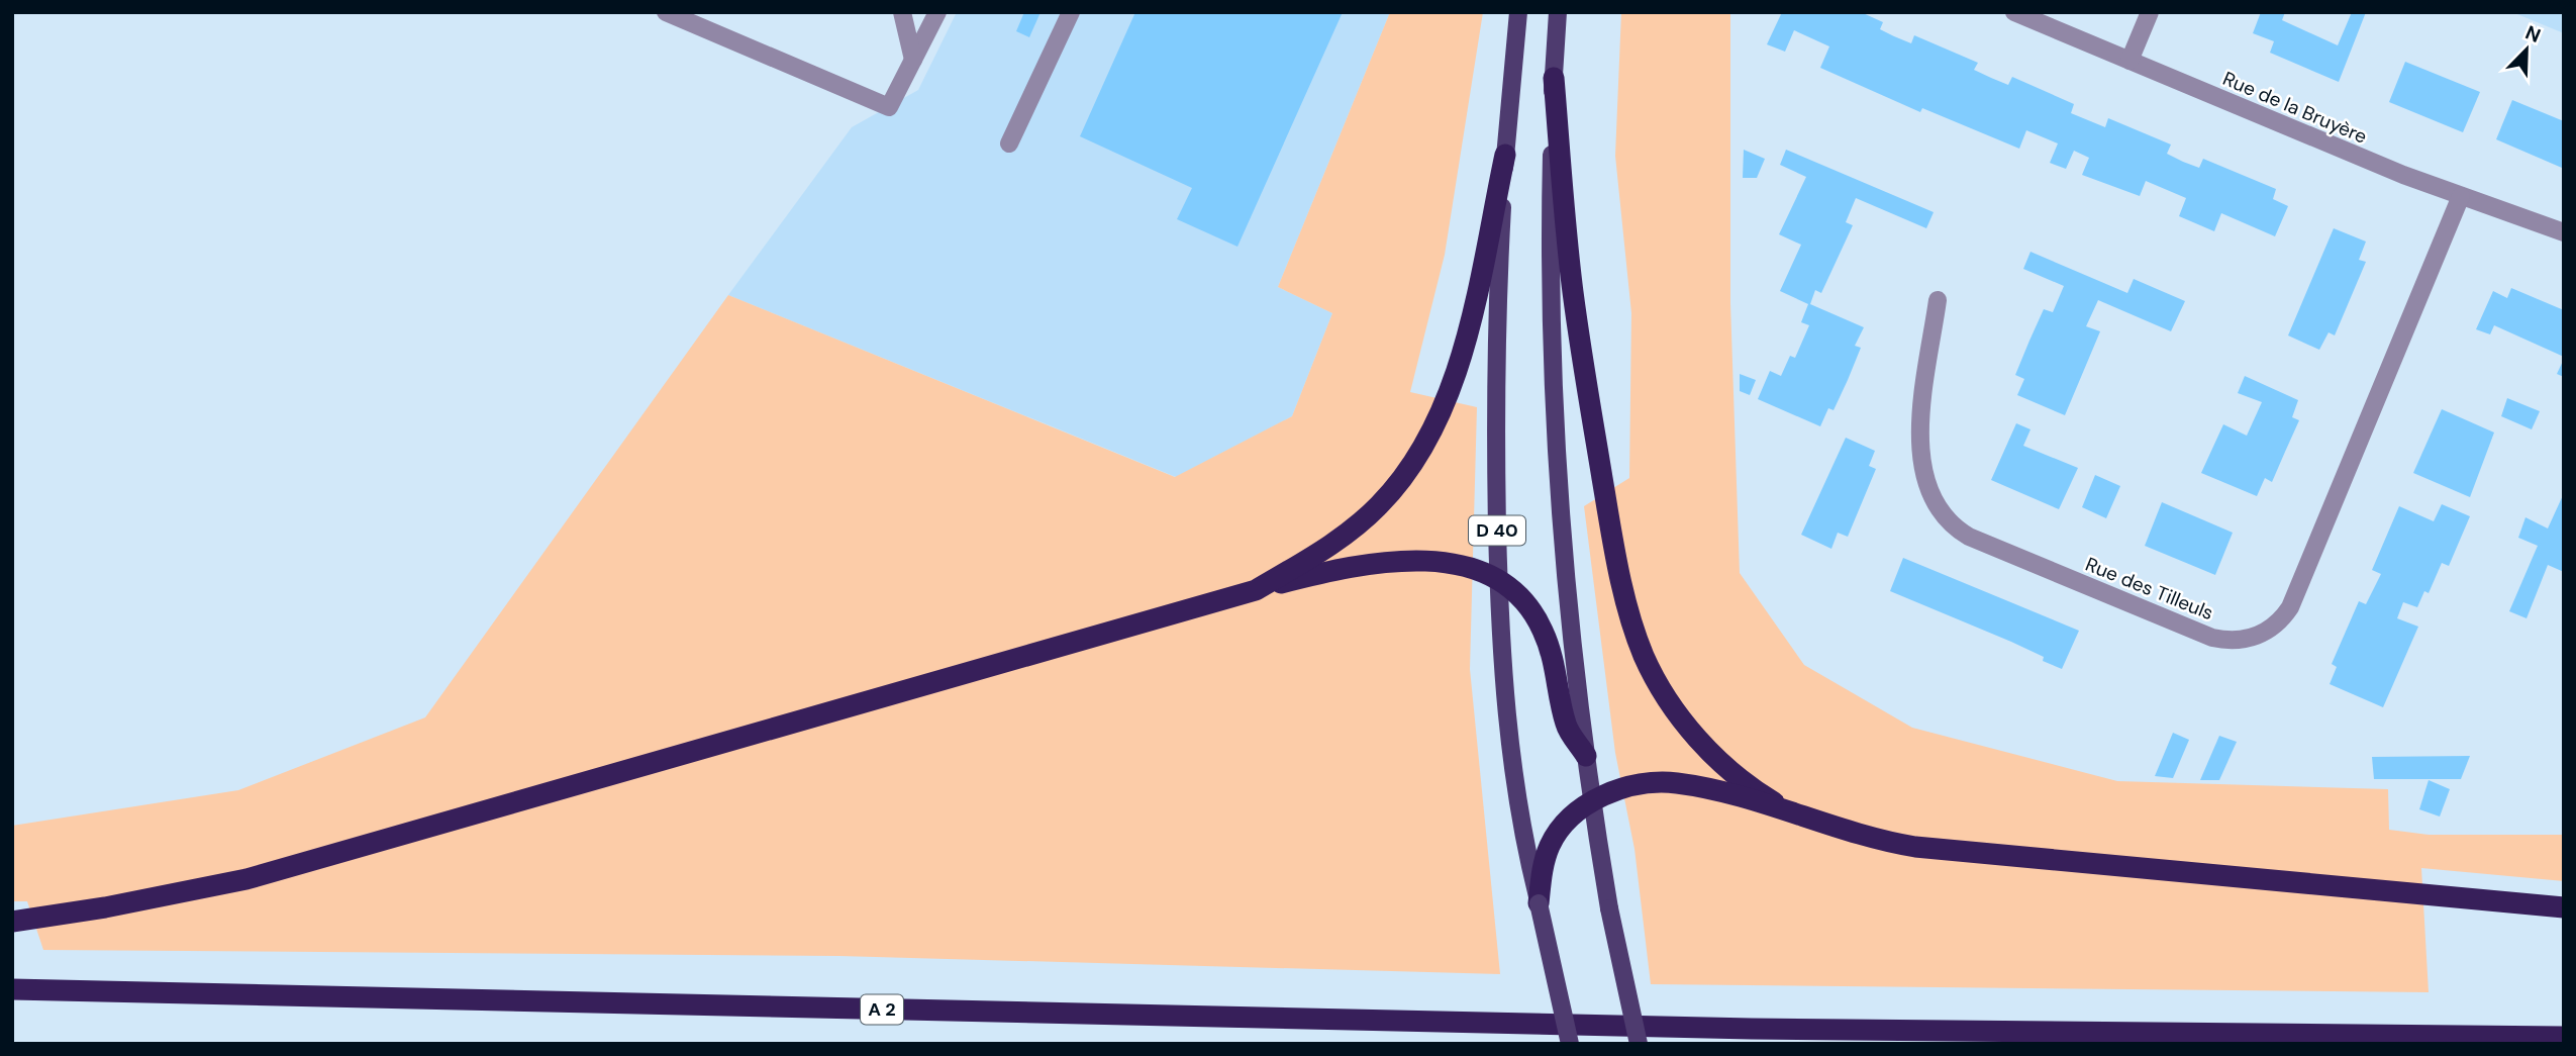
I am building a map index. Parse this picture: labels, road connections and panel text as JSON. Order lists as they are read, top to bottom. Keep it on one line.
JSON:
{"streets":{"highway":["A 2"],"main road":["D 40"],"street":["Rue de la Bruyère","Rue des Tilleuls"]},"crossings":[["Rue de la Bruyère","Rue des Tilleuls"]],"north":"top right"}
